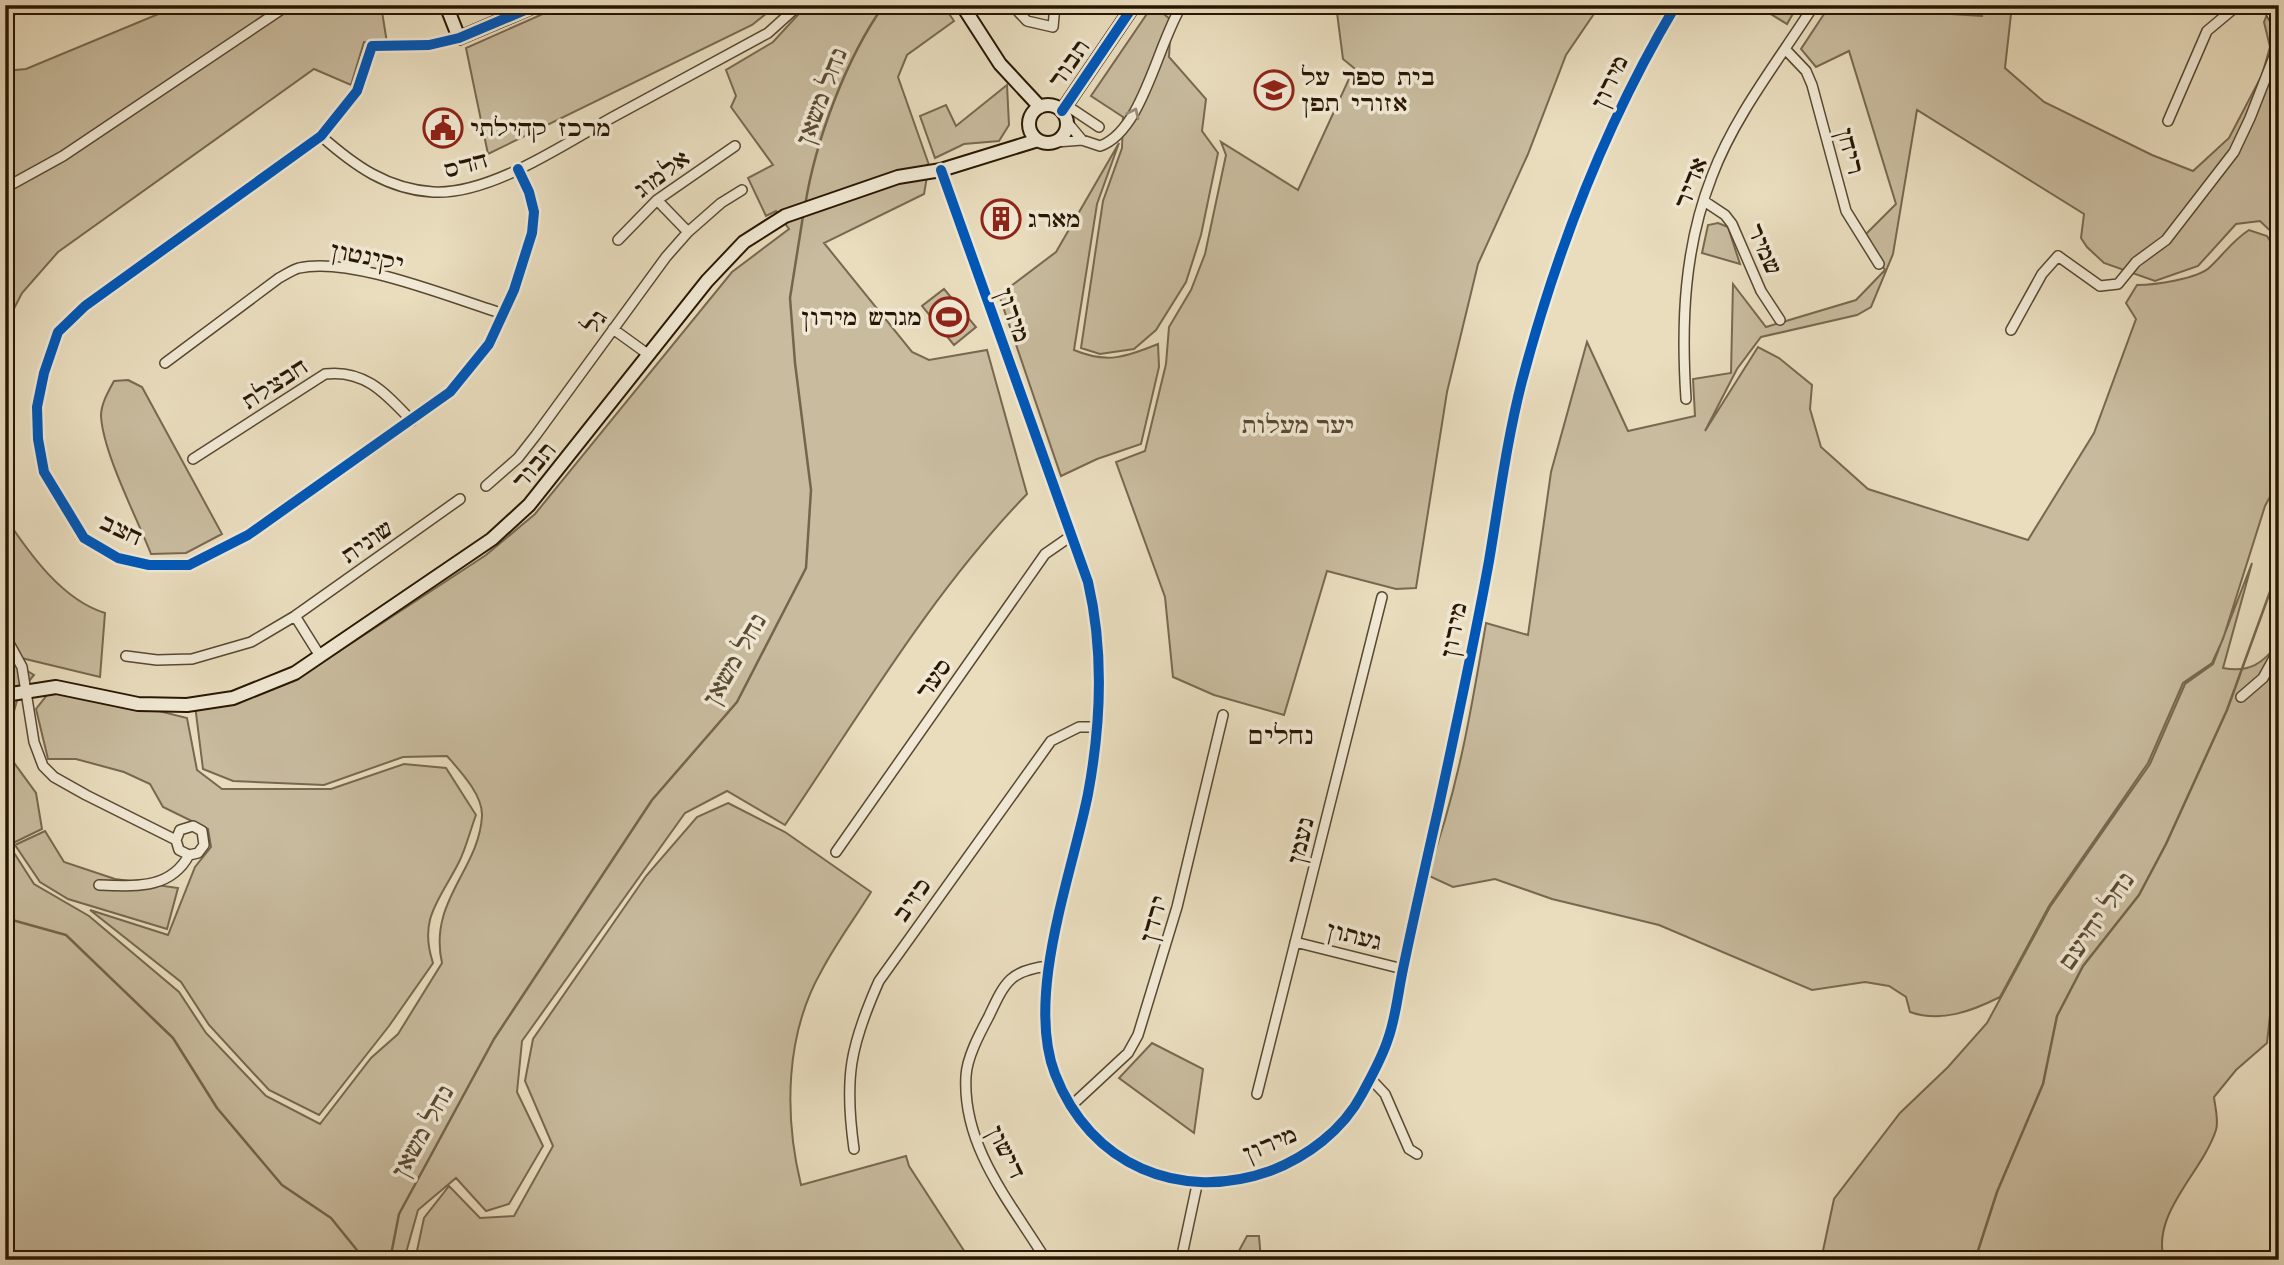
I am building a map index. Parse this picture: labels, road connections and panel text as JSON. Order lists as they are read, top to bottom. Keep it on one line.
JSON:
{"streets":{"street":["תבור","מירון","ריחן","הדס","אלמוג","אדיר","שמיר","יקינטון","גל","חבצלת","חצב","שונית","סער","נעמן","כזיב","ירדן","געתון","דישון"]},"crossings":[["תבור","מירון"],["מירון","סער"],["מירון","כזיב"],["מירון","ירדן"],["מירון","געתון"],["מירון","דישון"],["ריחן","אדיר"],["הדס","חצב"],["אדיר","שמיר"],["יקינטון","חצב"],["חבצלת","חצב"],["נעמן","געתון"]],"districts":["נחלים"],"water":["נחל משאן","נחל יחיעם"],"parks":["יער מעלות"],"places":{"school or university":["בית ספר על אזורי תפן"],"public building":["מרכז קהילתי"],"building":["מארג"],"sports":["מגרש מירון"]}}
